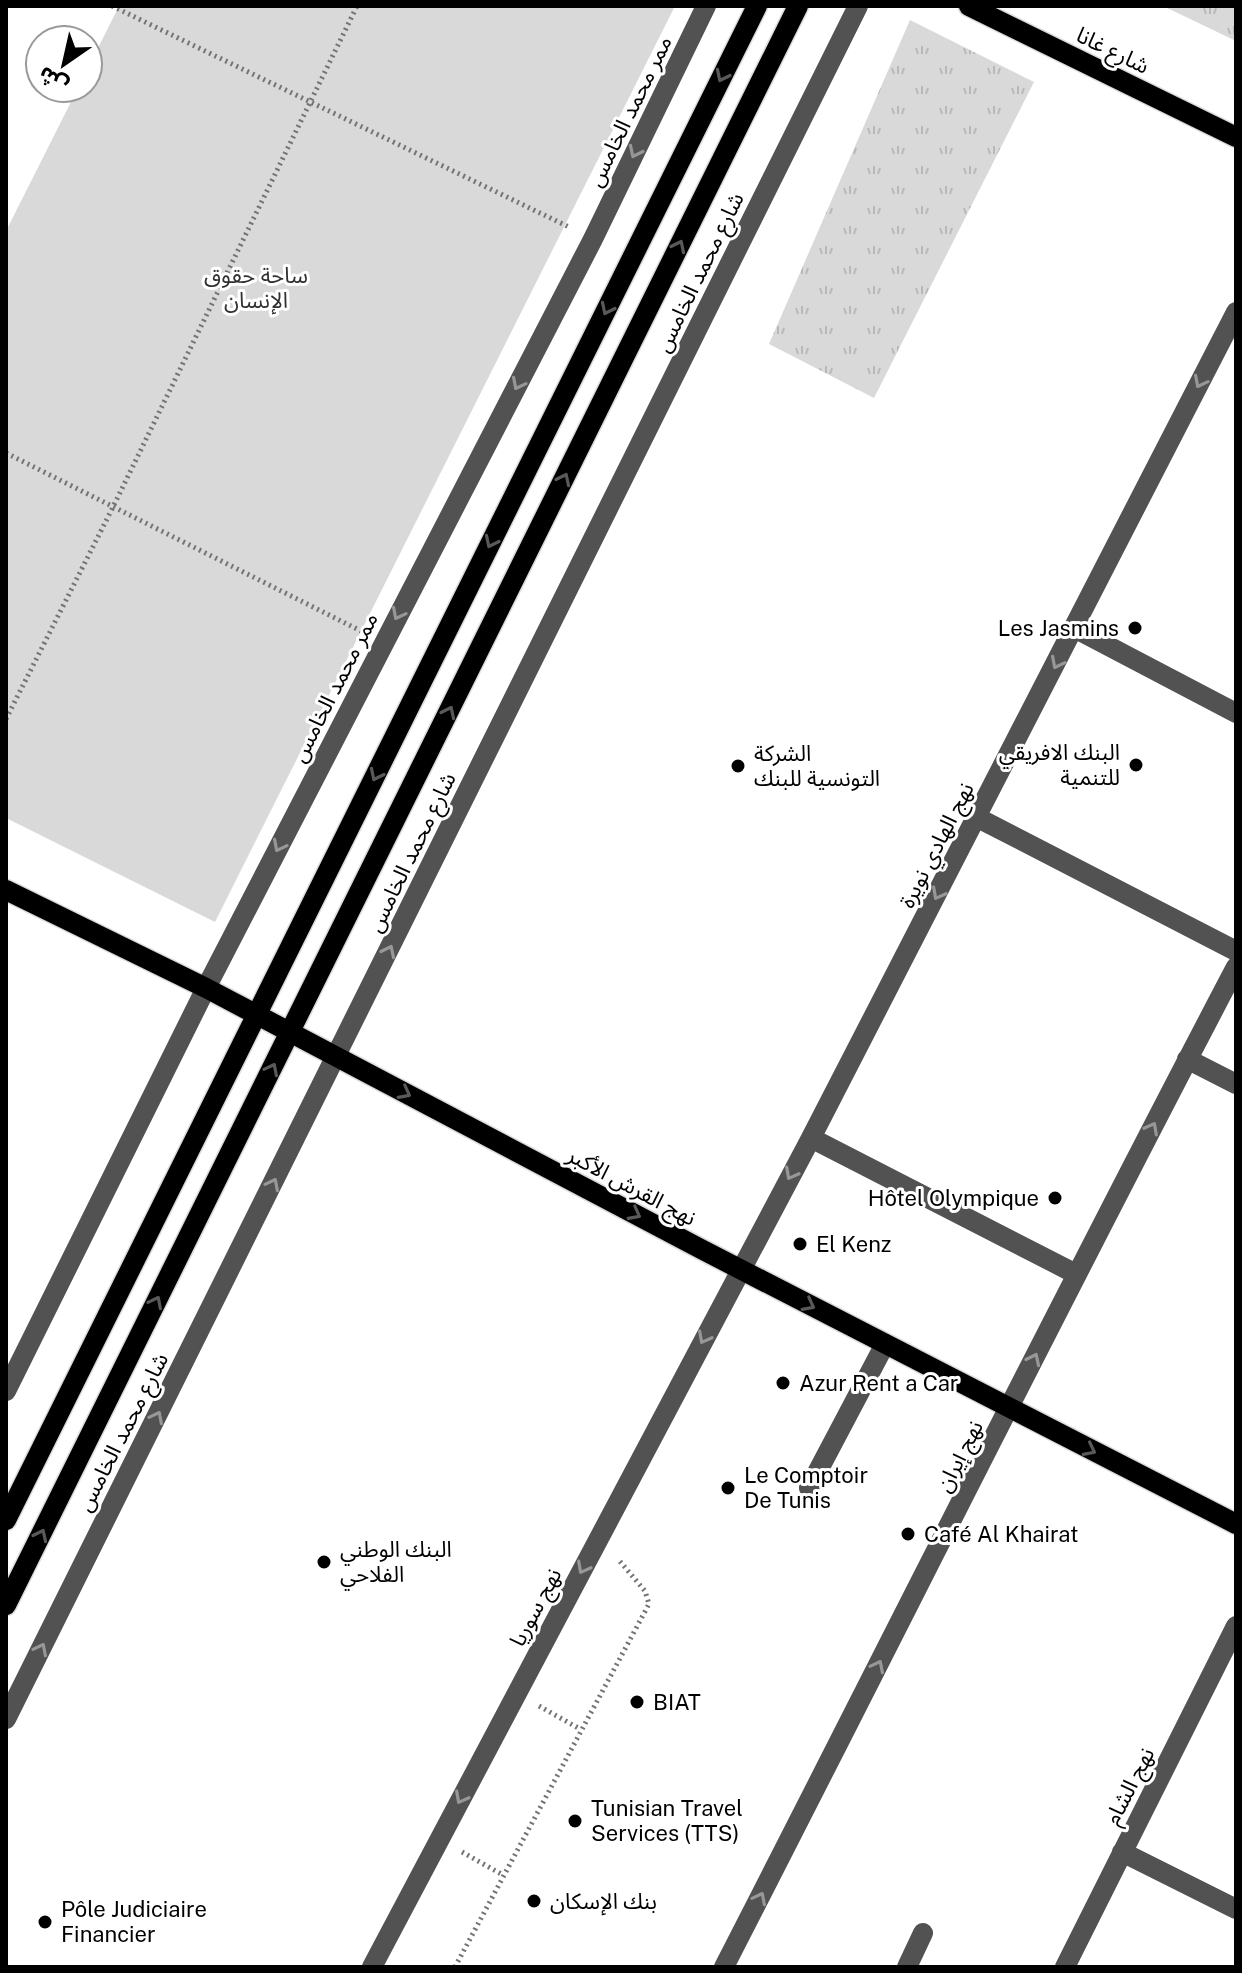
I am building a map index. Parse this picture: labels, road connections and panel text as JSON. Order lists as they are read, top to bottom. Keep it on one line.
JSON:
{"streets":{"main road":["شارع غانا","شارع محمد الخامس","نهج القرش الأكبر"],"street":["ممر محمد الخامس","نهج الهادي نويرة","نهج إيران","نهج سوريا","نهج الشام"]},"crossings":[["ممر محمد الخامس","نهج القرش الأكبر"],["شارع محمد الخامس","نهج القرش الأكبر"],["نهج الهادي نويرة","نهج القرش الأكبر"],["نهج الهادي نويرة","نهج سوريا"],["نهج القرش الأكبر","نهج إيران"],["نهج القرش الأكبر","نهج سوريا"]],"one_way":["ممر محمد الخامس","نهج الهادي نويرة","نهج القرش الأكبر","نهج إيران","نهج سوريا"],"parks":["ساحة حقوق الإنسان"],"places":["Les Jasmins","البنك الافريقي للتنمية","الشركة التونسية للبنك","Hôtel Olympique","El Kenz","Azur Rent a Car","Le Comptoir De Tunis","Café Al Khairat","البنك الوطني الفلاحي","BIAT","Tunisian Travel Services (TTS)","بنك الإسكان","Pôle Judiciaire Financier"],"north":"bottom left"}
